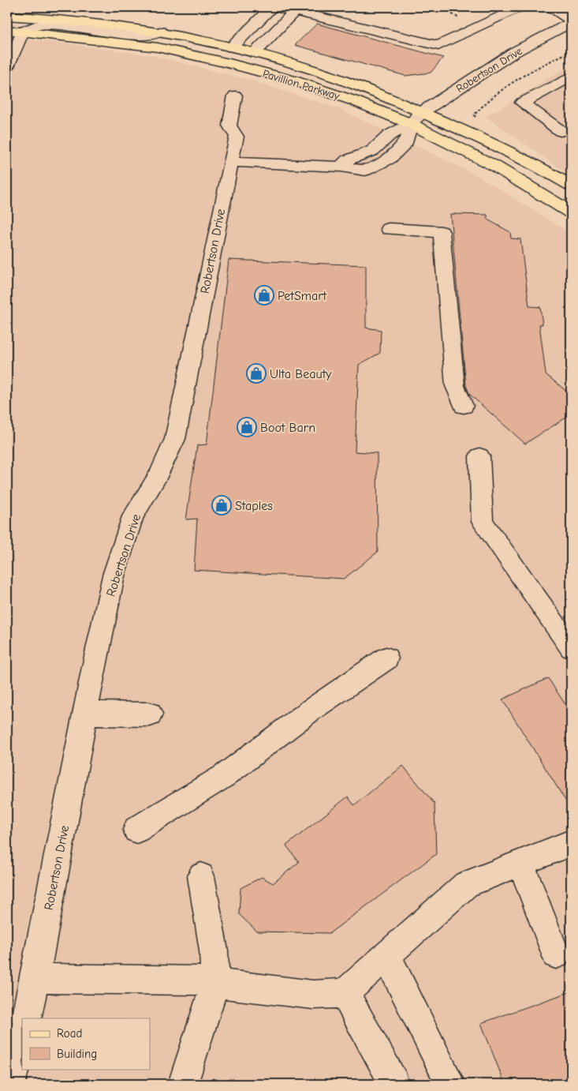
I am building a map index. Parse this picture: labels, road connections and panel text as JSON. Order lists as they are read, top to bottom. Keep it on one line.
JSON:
{"streets":{"main road":["Pavillion Parkway"],"street":["Robertson Drive"]},"crossings":[["Robertson Drive","Pavillion Parkway"]],"places":{"shop":["PetSmart","Ulta Beauty","Boot Barn","Staples"]},"legend":["Road","Building"]}
